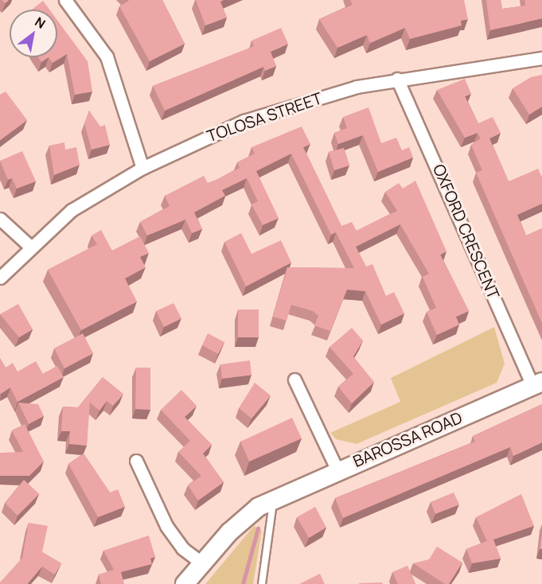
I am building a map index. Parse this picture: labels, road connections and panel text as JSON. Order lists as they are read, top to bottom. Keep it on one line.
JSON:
{"streets":{"street":["TOLOSA STREET","OXFORD CRESCENT","BAROSSA ROAD"]},"crossings":[["TOLOSA STREET","OXFORD CRESCENT"],["OXFORD CRESCENT","BAROSSA ROAD"]],"north":"top right"}
